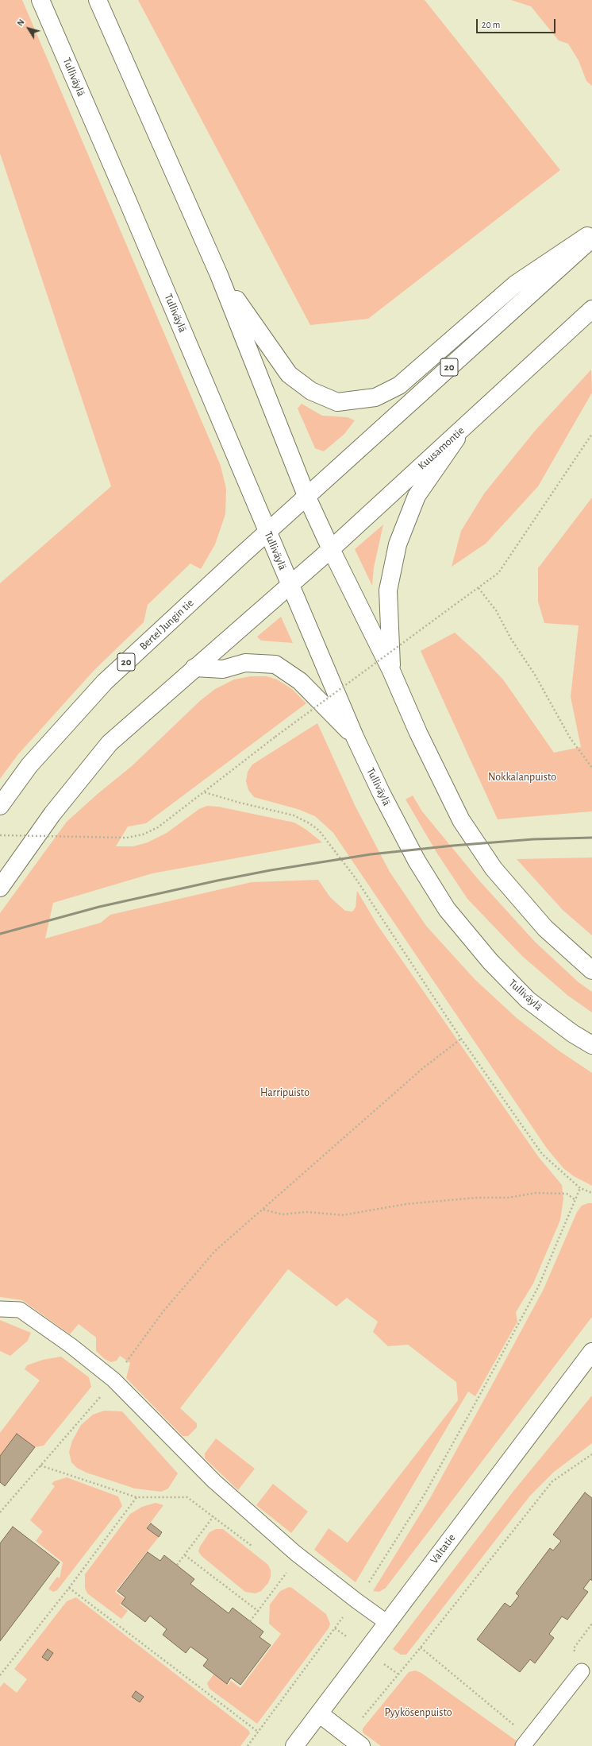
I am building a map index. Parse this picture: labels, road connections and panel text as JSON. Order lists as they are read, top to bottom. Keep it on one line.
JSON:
{"streets":{"main road":["Tulliväylä","20","Kuusamontie","Bertel Jungin tie","Valtatie"]},"crossings":[["Tulliväylä","Kuusamontie"],["Tulliväylä","Bertel Jungin tie"],["20","Bertel Jungin tie"]],"parks":["Nokkalanpuisto","Harripuisto","Pyykösenpuisto"],"scale_bar":"20 m","north":"top left"}
